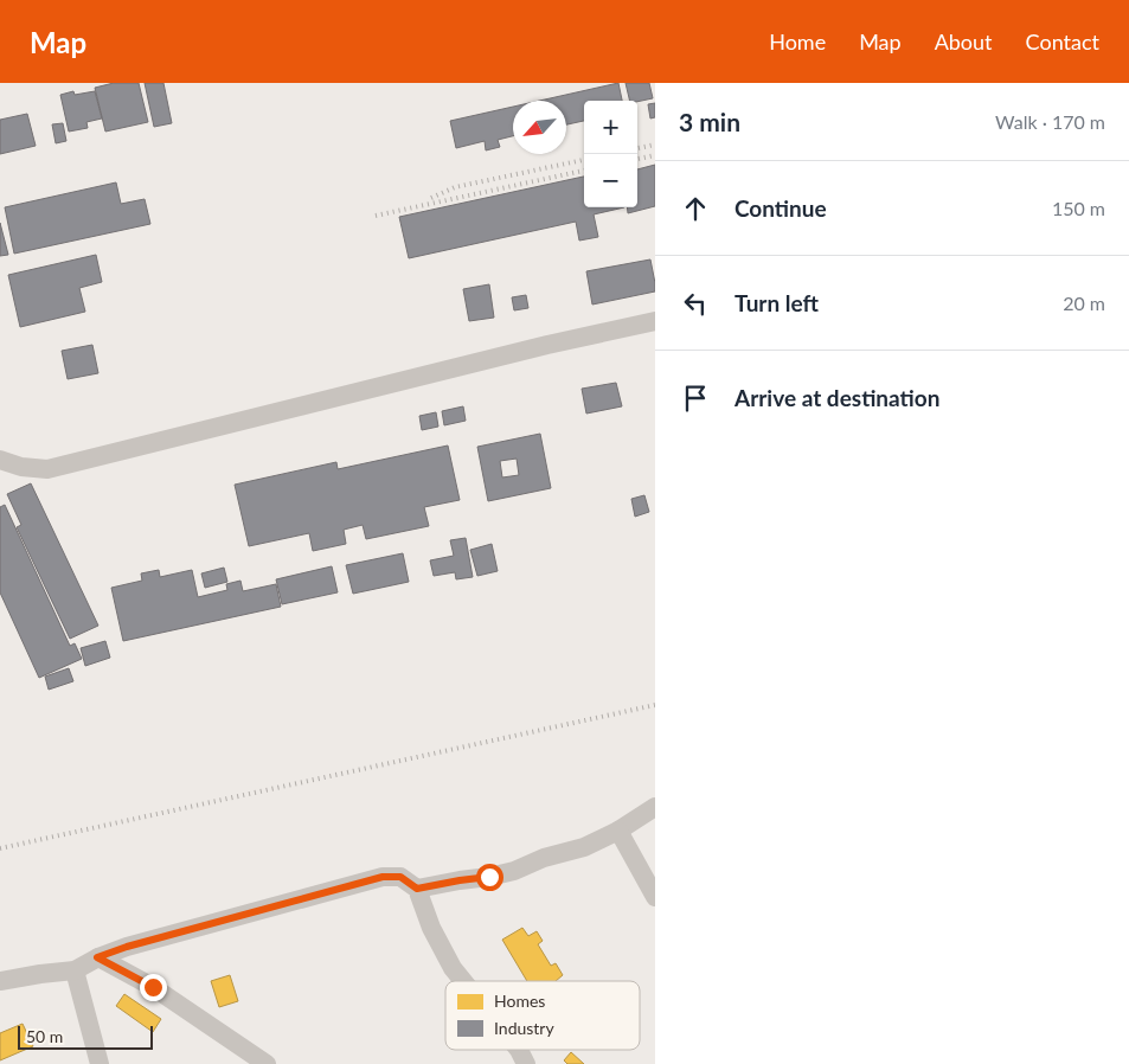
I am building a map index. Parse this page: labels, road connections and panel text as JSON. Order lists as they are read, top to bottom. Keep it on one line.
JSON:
{"legend":["Homes","Industry"],"scale_bar":"50 m","north":"bottom left","page":{"header":"Map","nav":["Home","Map","About","Contact"],"heading":["3 min","Walk · 170 m"],"map_buttons":["+","−"],"list":[["Continue","150 m"],["Turn left","20 m"],"Arrive at destination"],"scale":"50 m"}}
